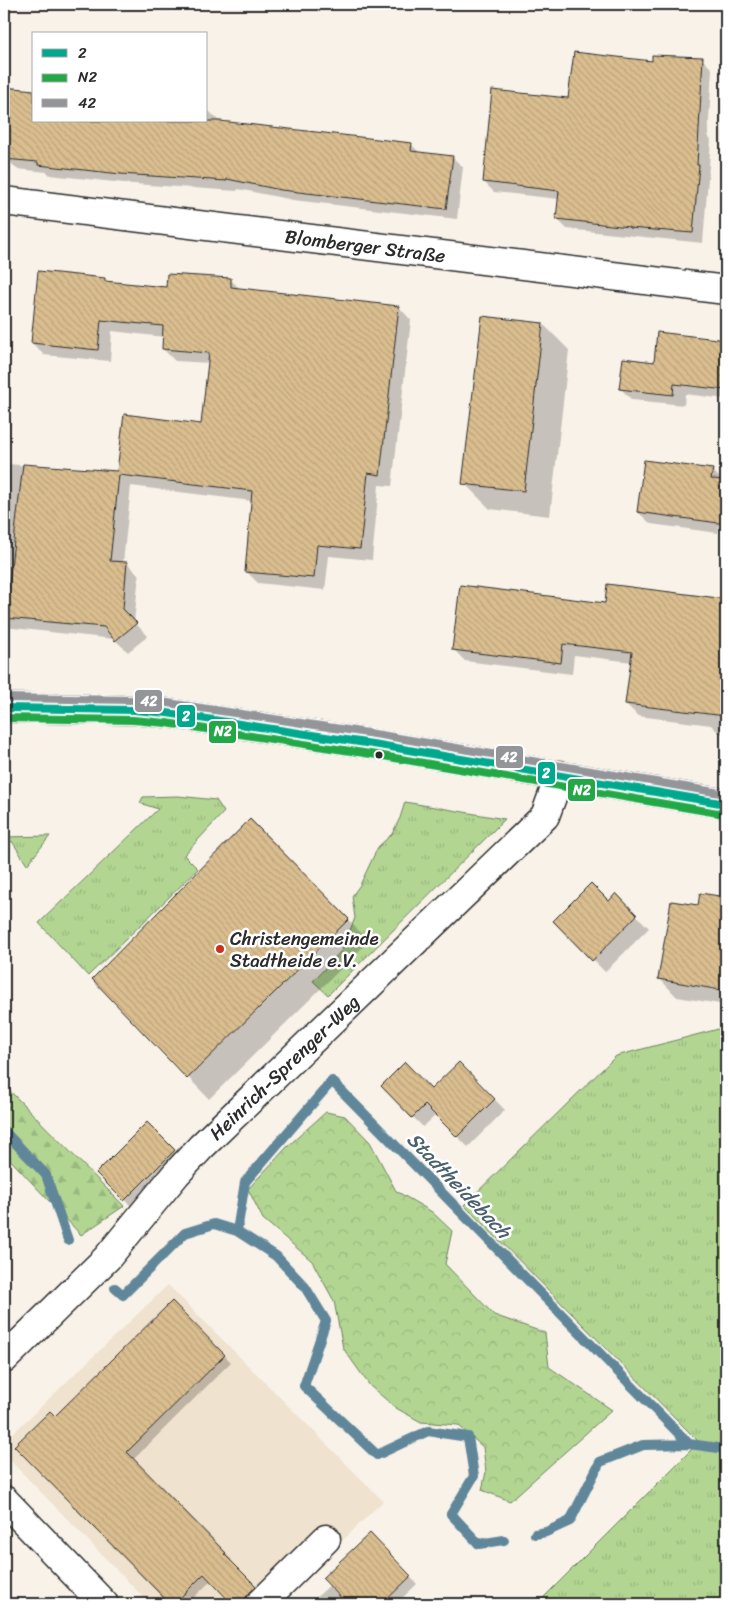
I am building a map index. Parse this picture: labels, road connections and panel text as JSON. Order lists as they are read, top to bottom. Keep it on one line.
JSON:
{"streets":{"street":["Blomberger Straße","Heinrich-Sprenger-Weg"]},"water":["Stadtheidebach"],"places":["Christengemeinde Stadtheide e.V."],"lines":["transit line 42","transit line 2","transit line N2"],"legend":["2","N2","42"]}
